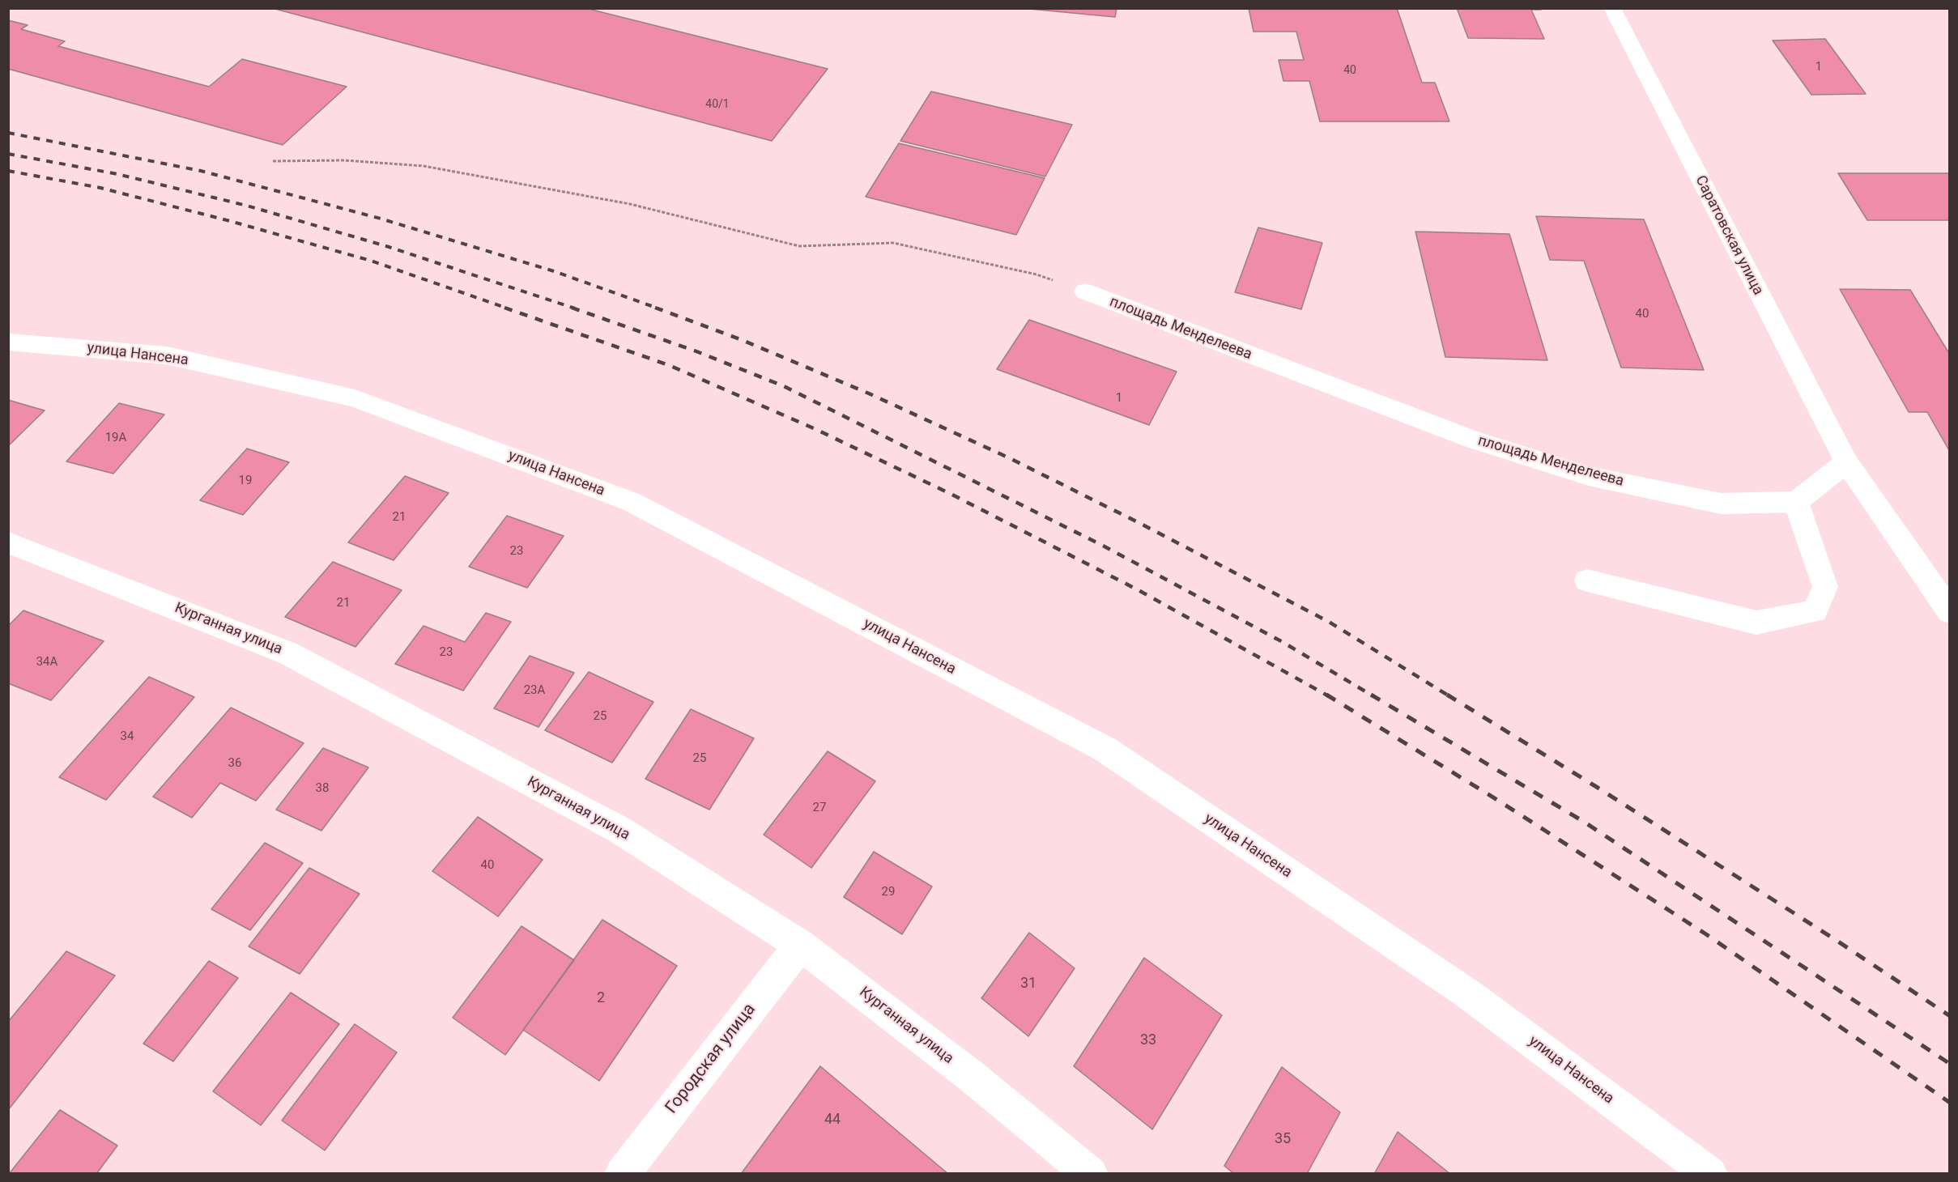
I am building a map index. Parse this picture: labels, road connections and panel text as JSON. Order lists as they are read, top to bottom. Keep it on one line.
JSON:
{"streets":{"street":["Саратовская улица","площадь Менделеева","улица Нансена","Курганная улица","Городская улица"]},"crossings":[["Курганная улица","Городская улица"]],"house_numbers":["1","40","40/1","40","1","19А","19","21","23","21","23","34А","23А","25","34","25","36","38","27","40","29","31","2","33","44","35"]}
